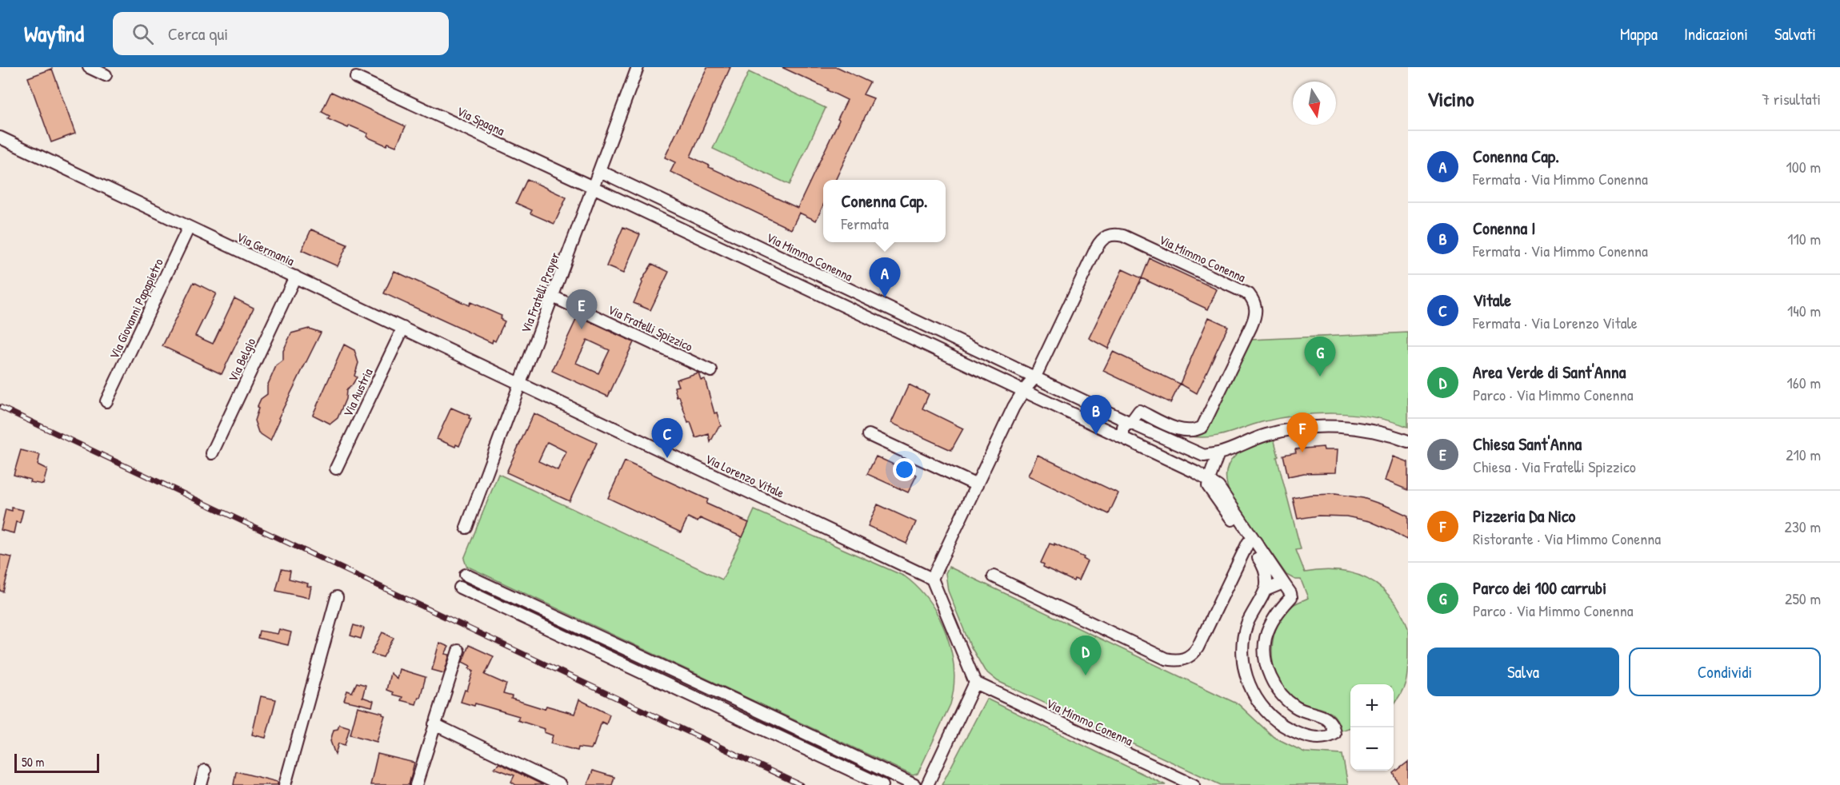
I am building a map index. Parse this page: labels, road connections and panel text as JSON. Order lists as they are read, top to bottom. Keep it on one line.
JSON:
{"streets":{"street":["Via Spagna","Via Germania","Via Mimmo Conenna","Via Fratelli Prayer","Via Giovanni Papapietro","Via Fratelli Spizzico","Via Belgio","Via Austria","Via Lorenzo Vitale"]},"crossings":[["Via Spagna","Via Fratelli Prayer"],["Via Germania","Via Fratelli Prayer"],["Via Germania","Via Giovanni Papapietro"],["Via Germania","Via Belgio"],["Via Germania","Via Austria"],["Via Germania","Via Lorenzo Vitale"],["Via Mimmo Conenna","Via Fratelli Prayer"],["Via Mimmo Conenna","Via Lorenzo Vitale"],["Via Fratelli Prayer","Via Fratelli Spizzico"],["Via Fratelli Prayer","Via Lorenzo Vitale"]],"scale_bar":"50 m","north":"bottom","page":{"header":"Wayfind","search":"Cerca qui","nav":["Mappa","Indicazioni","Salvati"],"heading":["Vicino","7 risultati"],"list":[{"mark":"A","name":"Conenna Cap.","note":"Fermata · Via Mimmo Conenna","value":"100 m"},{"mark":"B","name":"Conenna I","note":"Fermata · Via Mimmo Conenna","value":"110 m"},{"mark":"C","name":"Vitale","note":"Fermata · Via Lorenzo Vitale","value":"140 m"},{"mark":"D","name":"Area Verde di Sant'Anna","note":"Parco · Via Mimmo Conenna","value":"160 m"},{"mark":"E","name":"Chiesa Sant'Anna","note":"Chiesa · Via Fratelli Spizzico","value":"210 m"},{"mark":"F","name":"Pizzeria Da Nico","note":"Ristorante · Via Mimmo Conenna","value":"230 m"},{"mark":"G","name":"Parco dei 100 carrubi","note":"Parco · Via Mimmo Conenna","value":"250 m"}],"popup":["Conenna Cap.","Fermata"],"pins":["A","E","G","B","F","C","D"],"buttons":["Salva","Condividi"],"map_buttons":["+","−"],"scale":"50 m"}}
